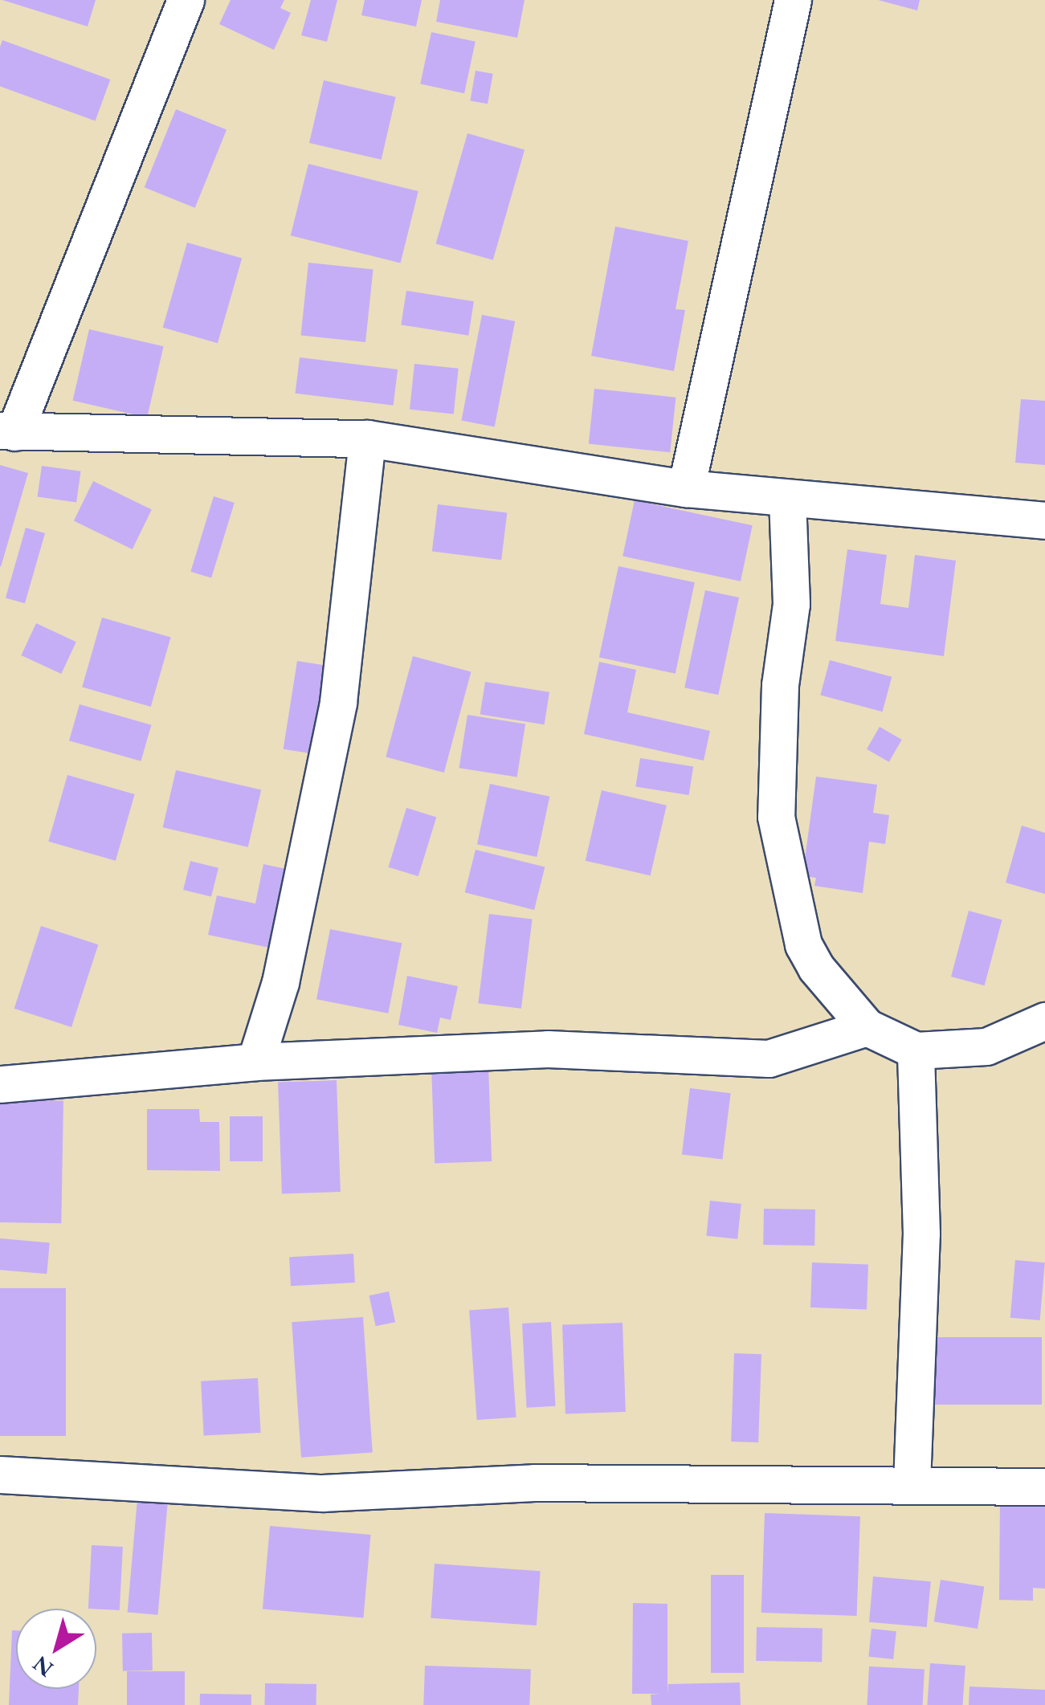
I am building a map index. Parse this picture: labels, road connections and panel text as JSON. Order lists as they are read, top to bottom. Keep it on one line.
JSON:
{"north":"bottom left"}
